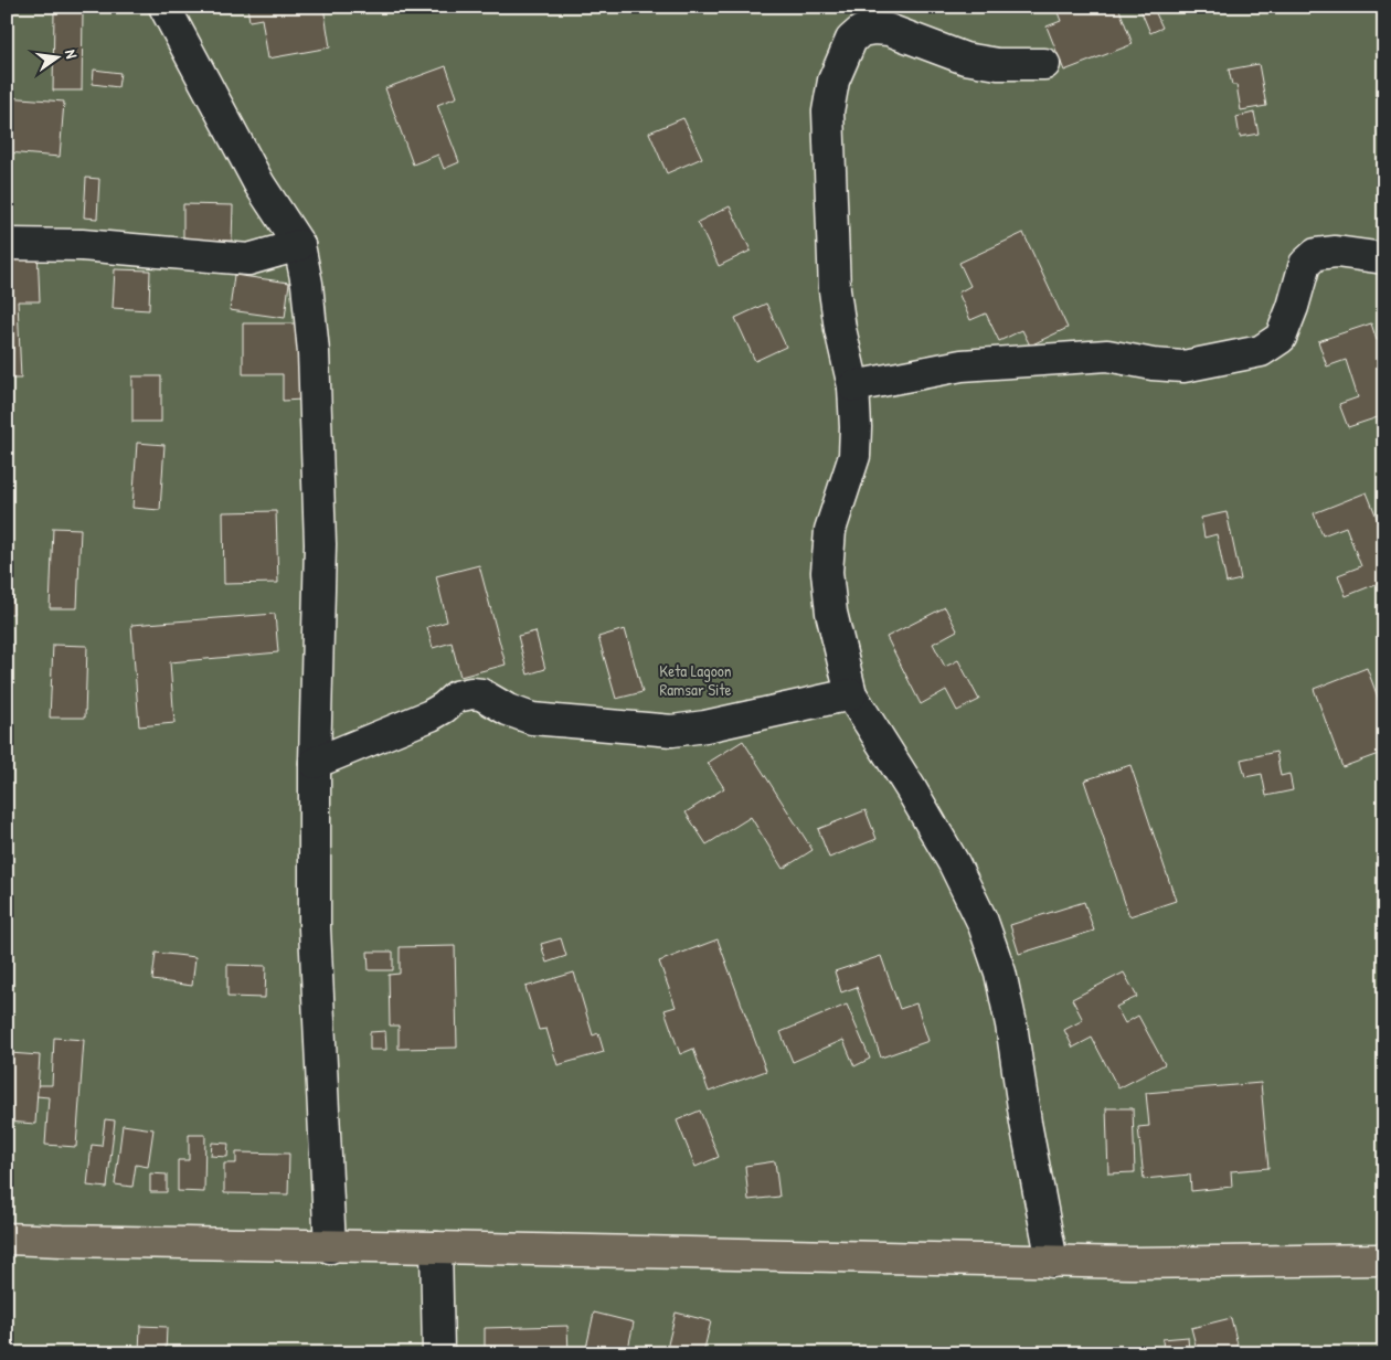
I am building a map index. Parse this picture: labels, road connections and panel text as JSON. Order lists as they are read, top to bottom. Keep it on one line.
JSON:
{"parks":["Keta Lagoon Ramsar Site"],"north":"right"}
